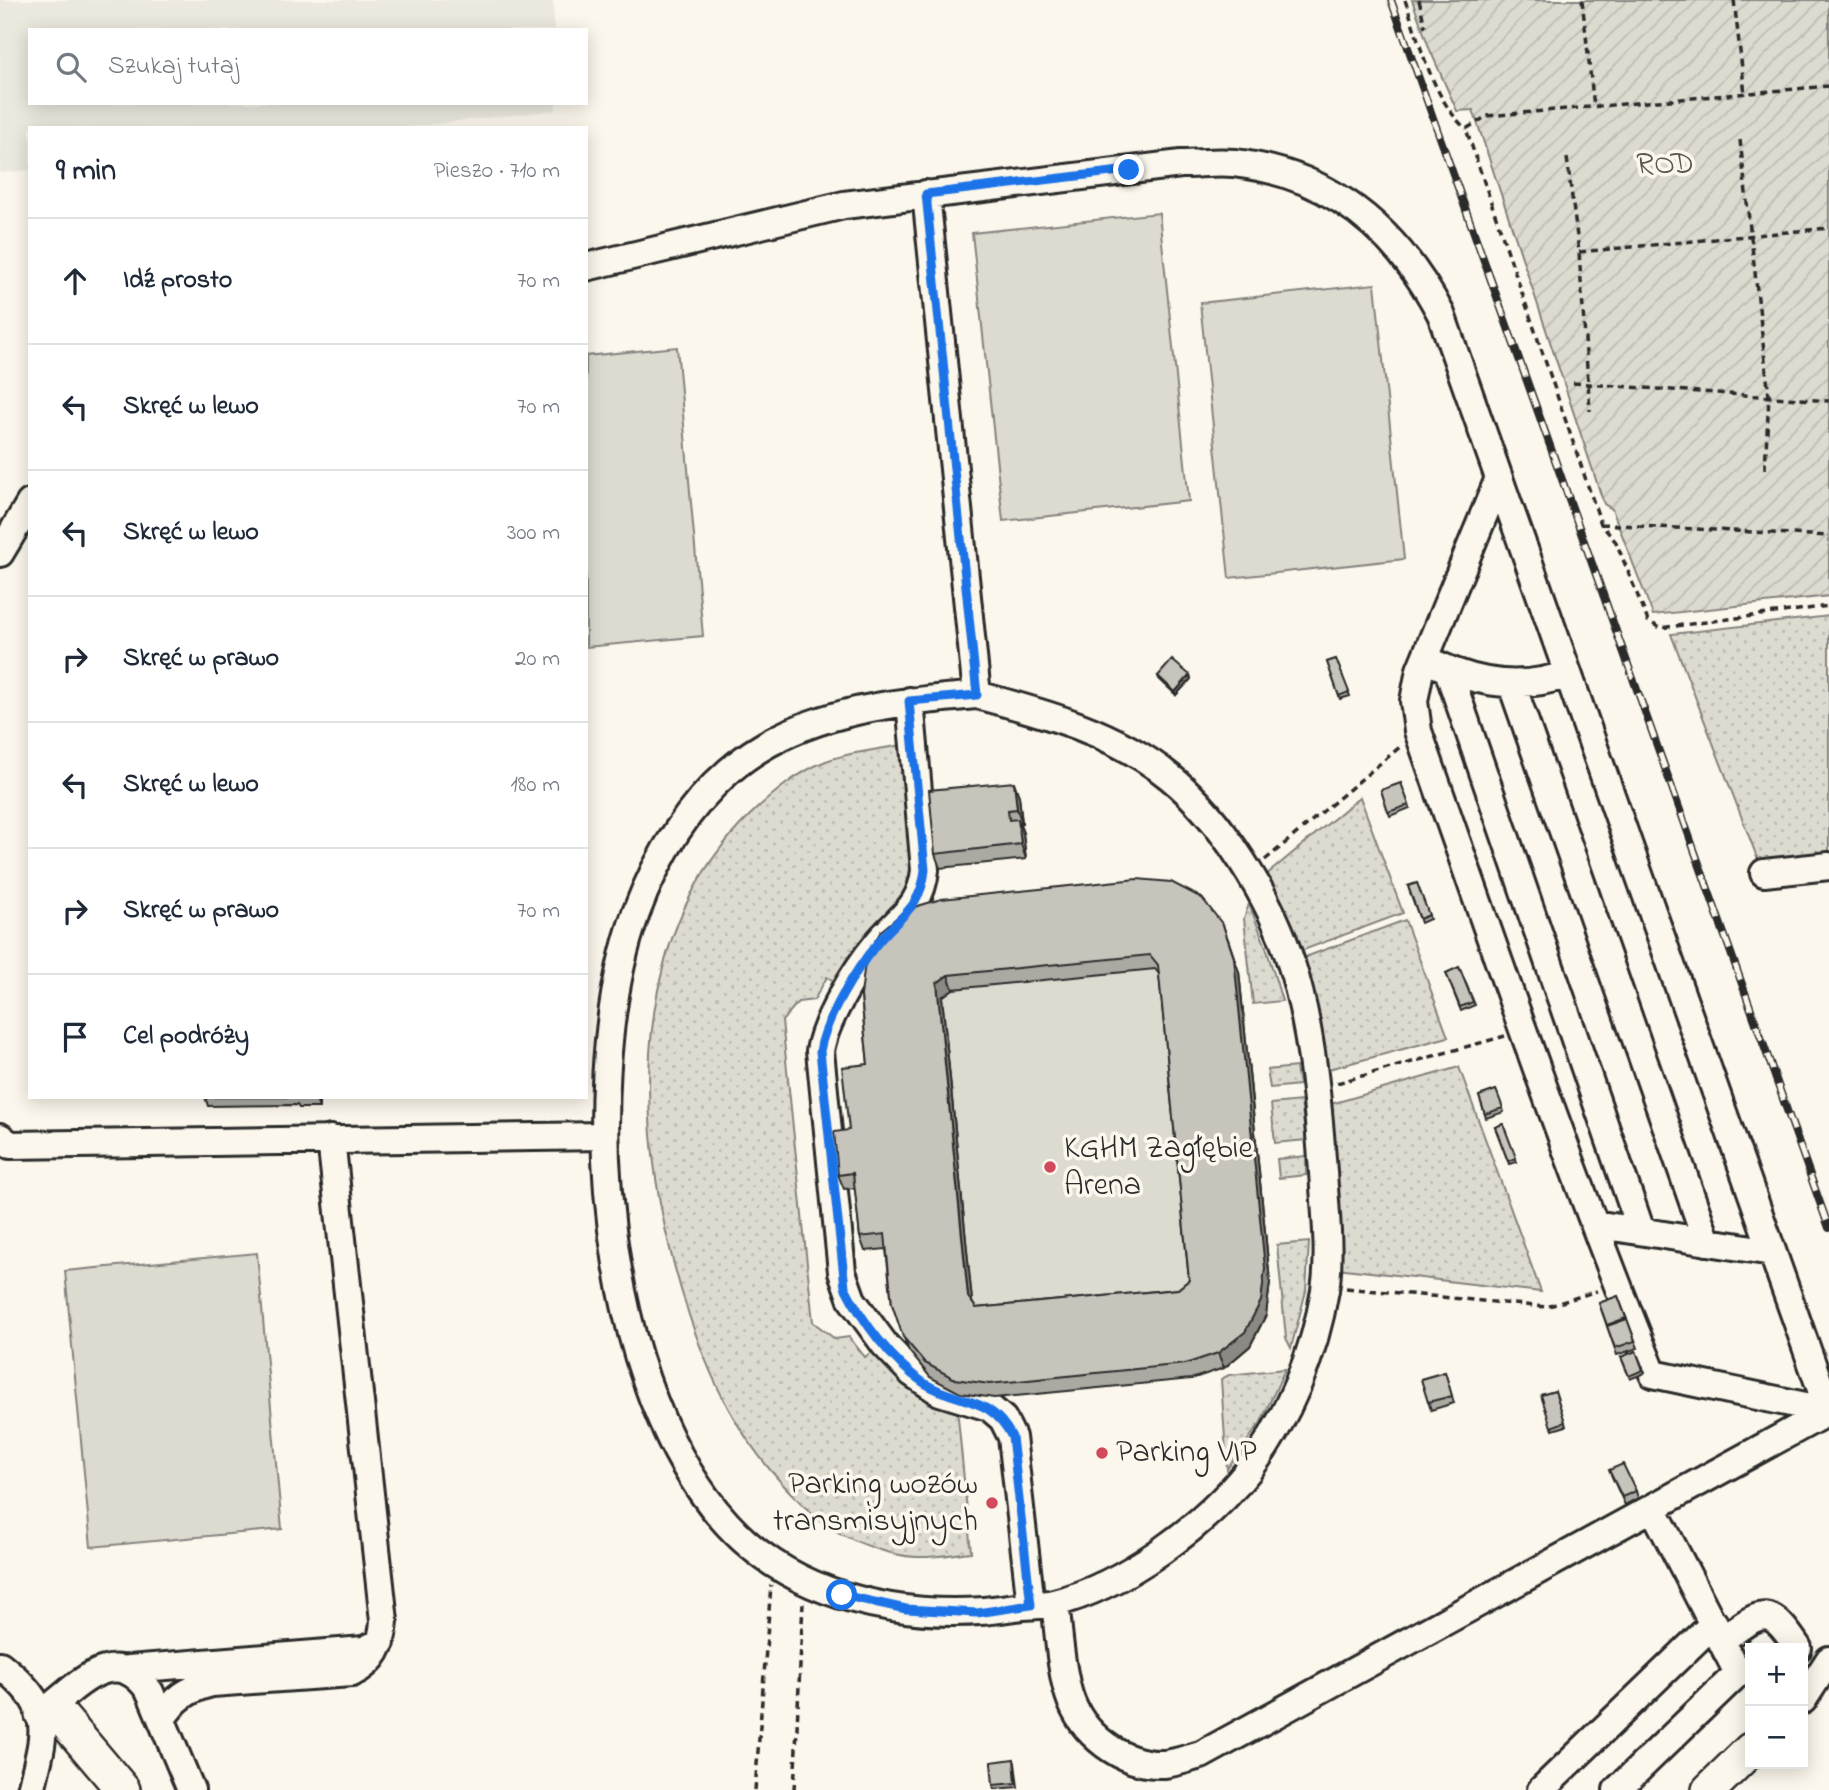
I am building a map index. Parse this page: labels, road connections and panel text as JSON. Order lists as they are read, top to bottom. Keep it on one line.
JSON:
{"parks":["ROD"],"places":["KGHM Zagłębie Arena","Parking VIP","Parking wozów transmisyjnych"],"page":{"search":"Szukaj tutaj","heading":["9 min","Pieszo · 710 m"],"list":[["Idź prosto","70 m"],["Skręć w lewo","70 m"],["Skręć w lewo","300 m"],["Skręć w prawo","20 m"],["Skręć w lewo","180 m"],["Skręć w prawo","70 m"],"Cel podróży"],"map_buttons":["+","−"]}}
